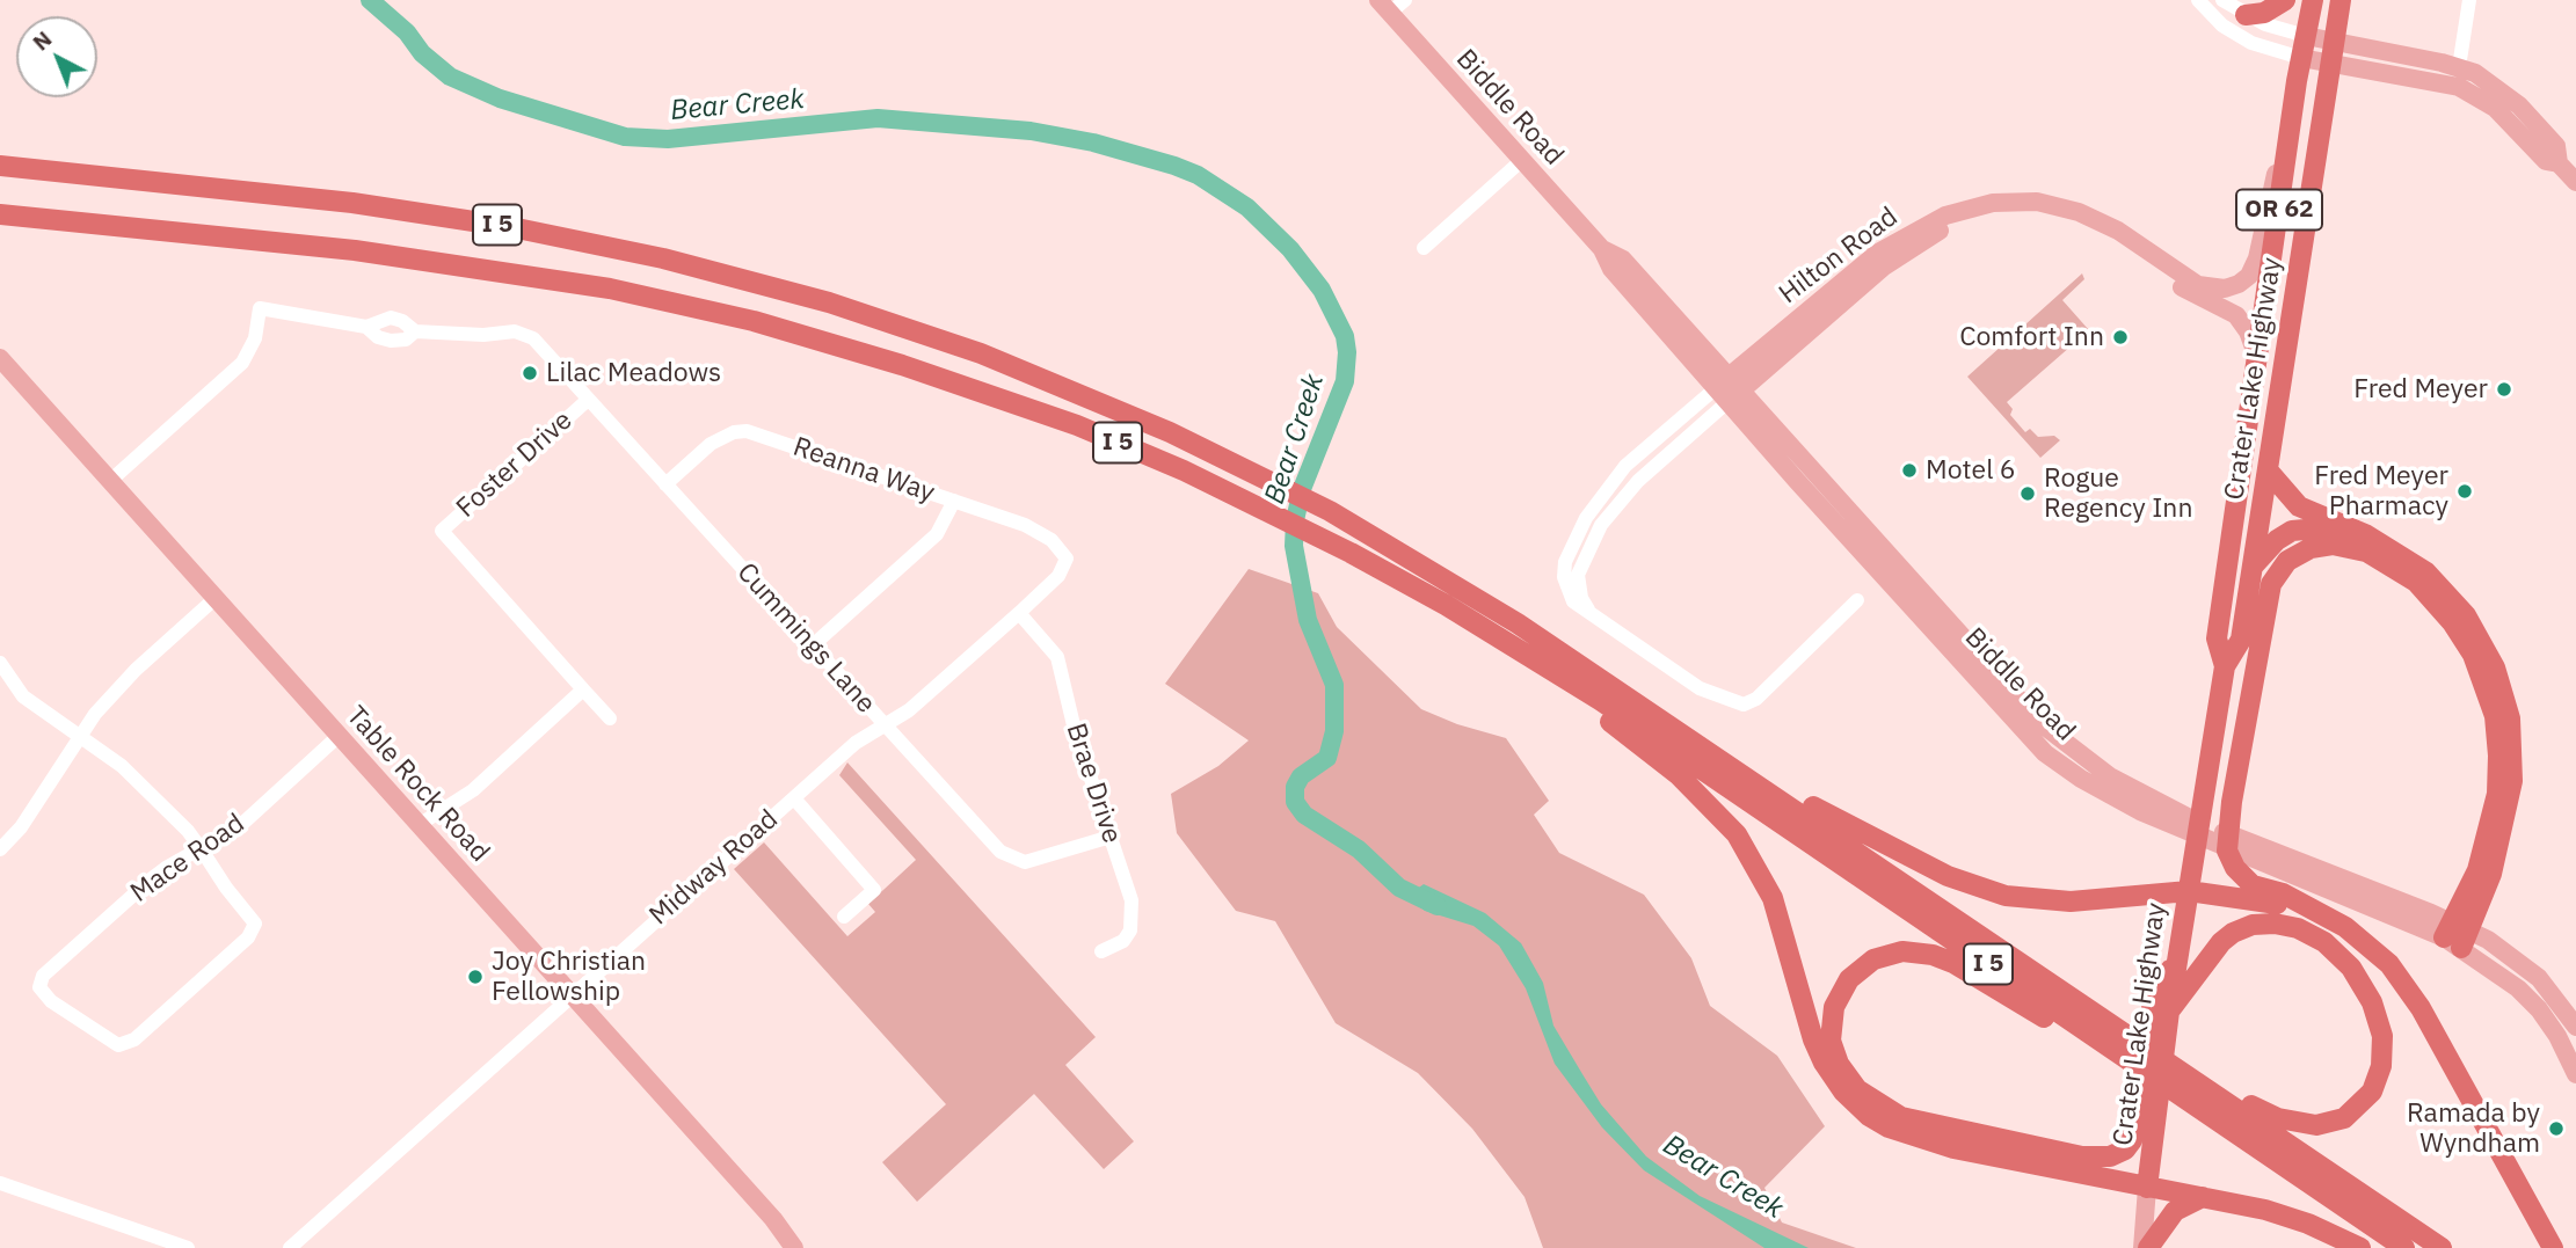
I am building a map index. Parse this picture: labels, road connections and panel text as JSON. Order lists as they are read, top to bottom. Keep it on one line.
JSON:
{"streets":{"highway":["OR 62","I 5","Crater Lake Highway"],"main road":["Biddle Road","Hilton Road","Table Rock Road"],"street":["Foster Drive","Reanna Way","Cummings Lane","Brae Drive","Mace Road","Midway Road"]},"crossings":[["Biddle Road","Hilton Road"],["Hilton Road","Crater Lake Highway"],["Foster Drive","Cummings Lane"],["Reanna Way","Cummings Lane"],["Reanna Way","Midway Road"],["Cummings Lane","Brae Drive"],["Cummings Lane","Midway Road"],["Brae Drive","Midway Road"],["Table Rock Road","Mace Road"],["Table Rock Road","Midway Road"]],"water":["Bear Creek"],"places":["Comfort Inn","Lilac Meadows","Fred Meyer","Motel 6","Fred Meyer Pharmacy","Rogue Regency Inn","Joy Christian Fellowship","Ramada by Wyndham"],"north":"top left"}
